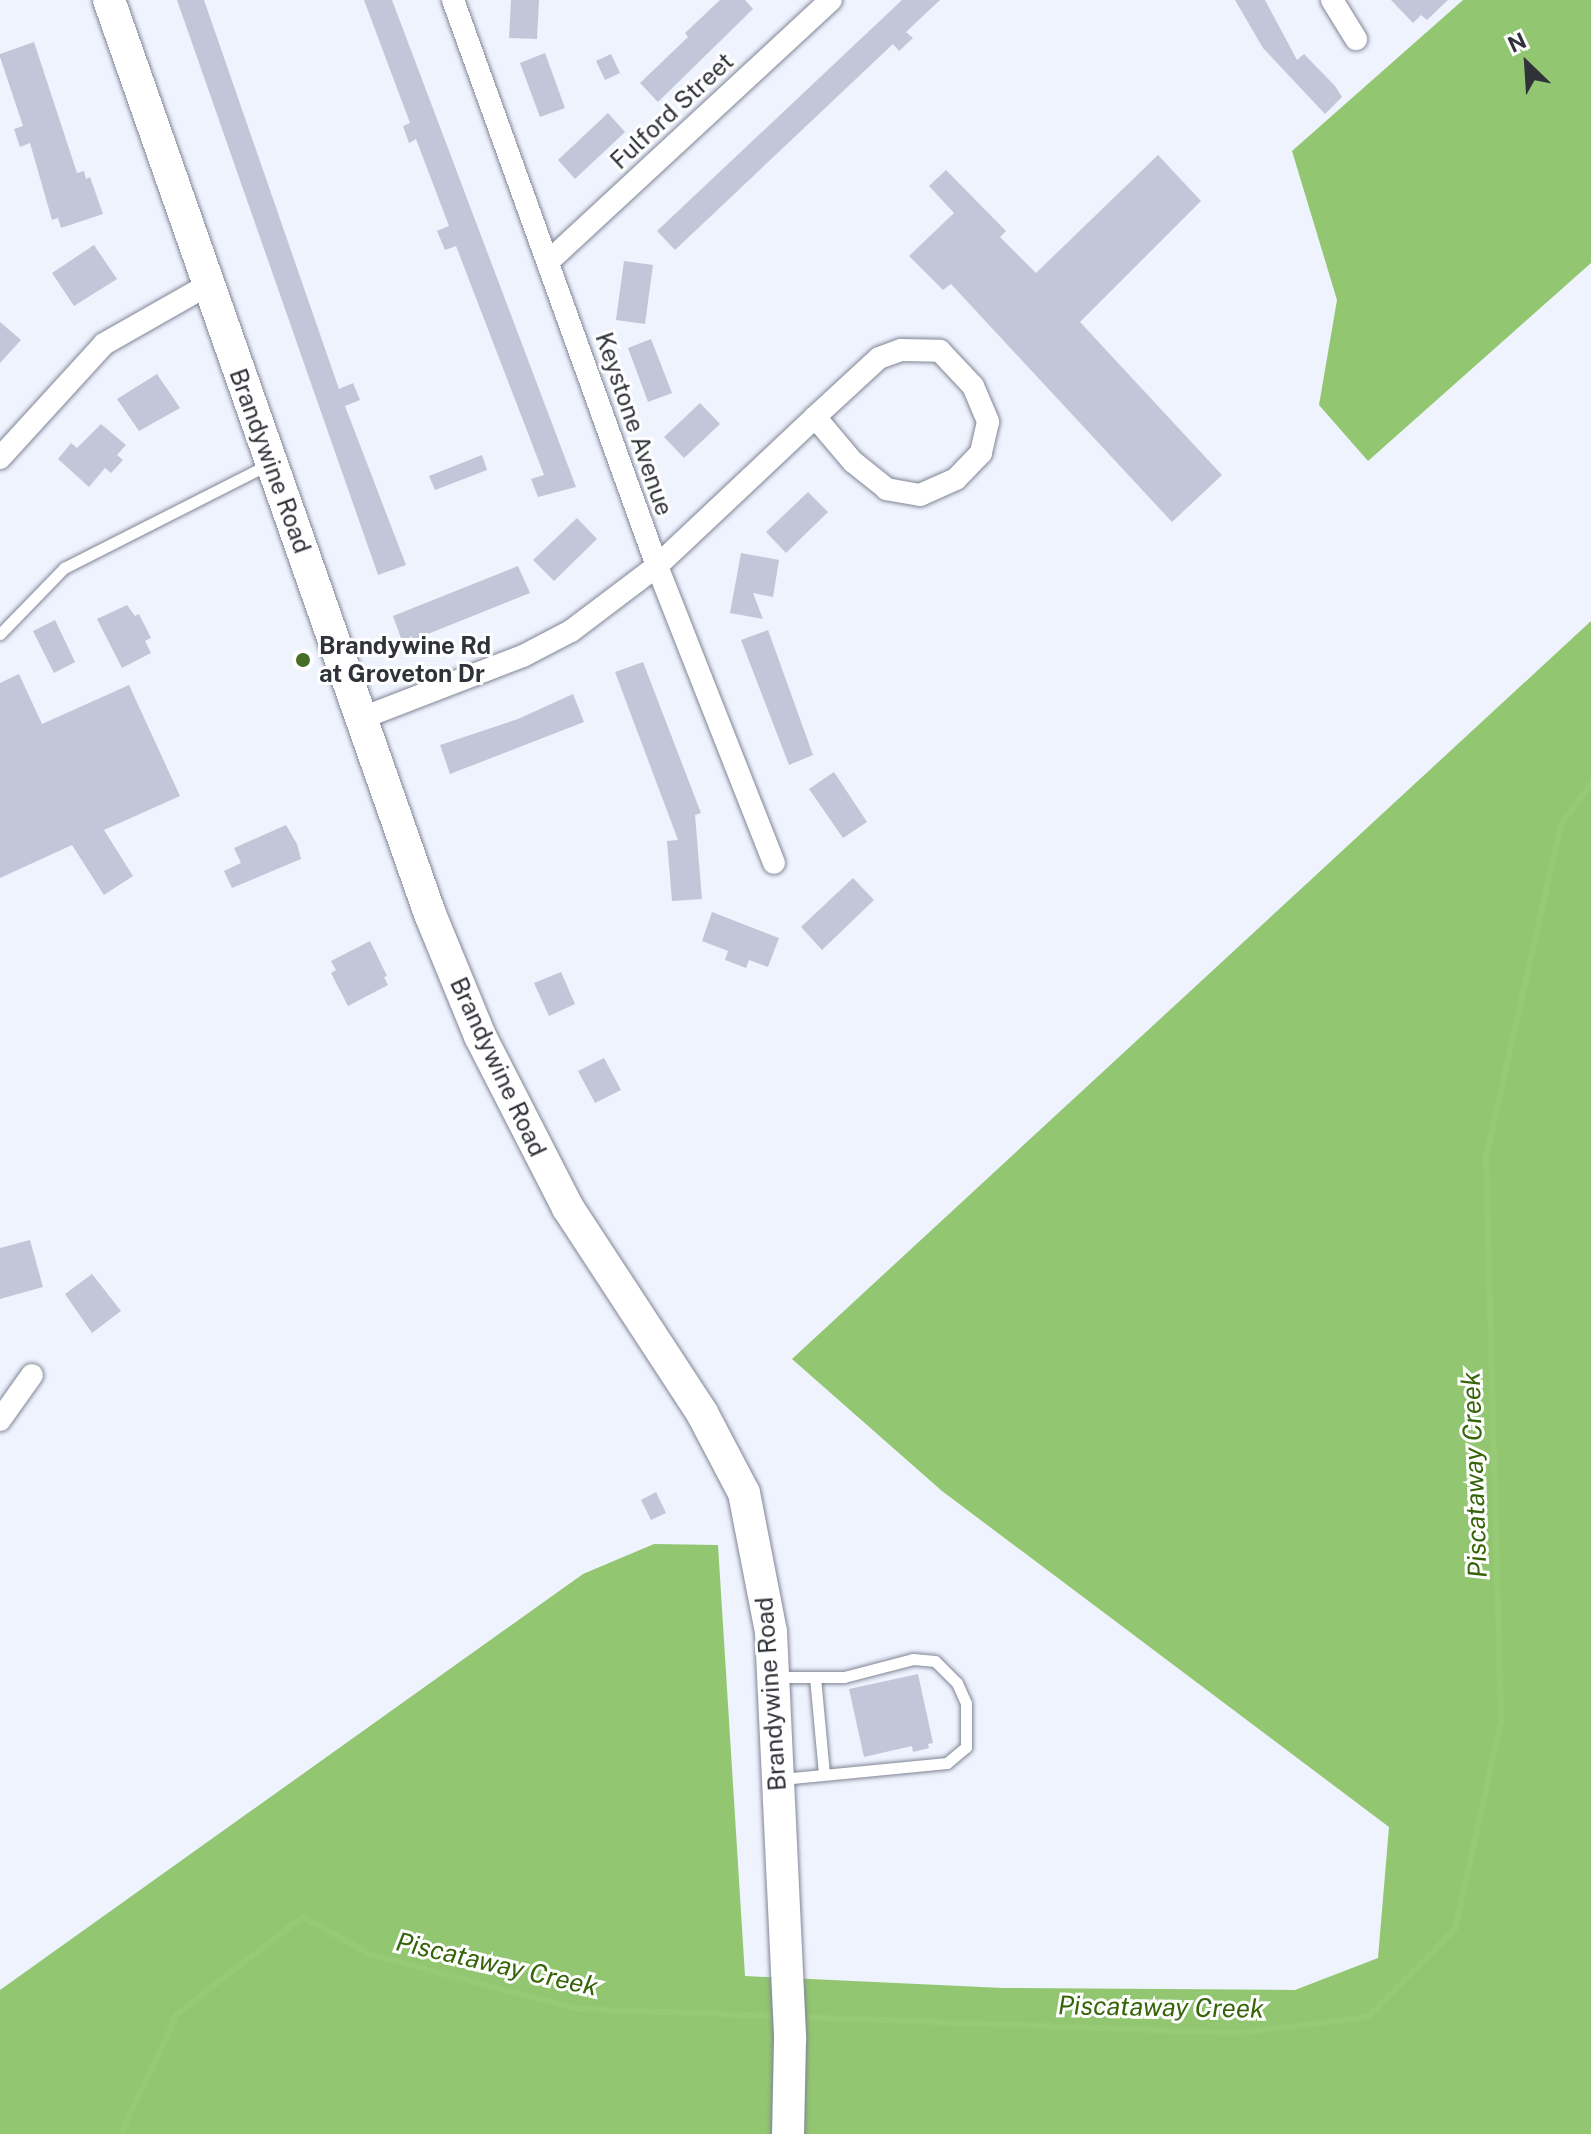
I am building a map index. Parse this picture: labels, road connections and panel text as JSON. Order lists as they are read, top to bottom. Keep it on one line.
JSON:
{"streets":{"main road":["Brandywine Road"],"street":["Fulford Street","Keystone Avenue"]},"crossings":[["Fulford Street","Keystone Avenue"]],"water":["Piscataway Creek"],"places":["Brandywine Rd at Groveton Dr"],"north":"top left"}
